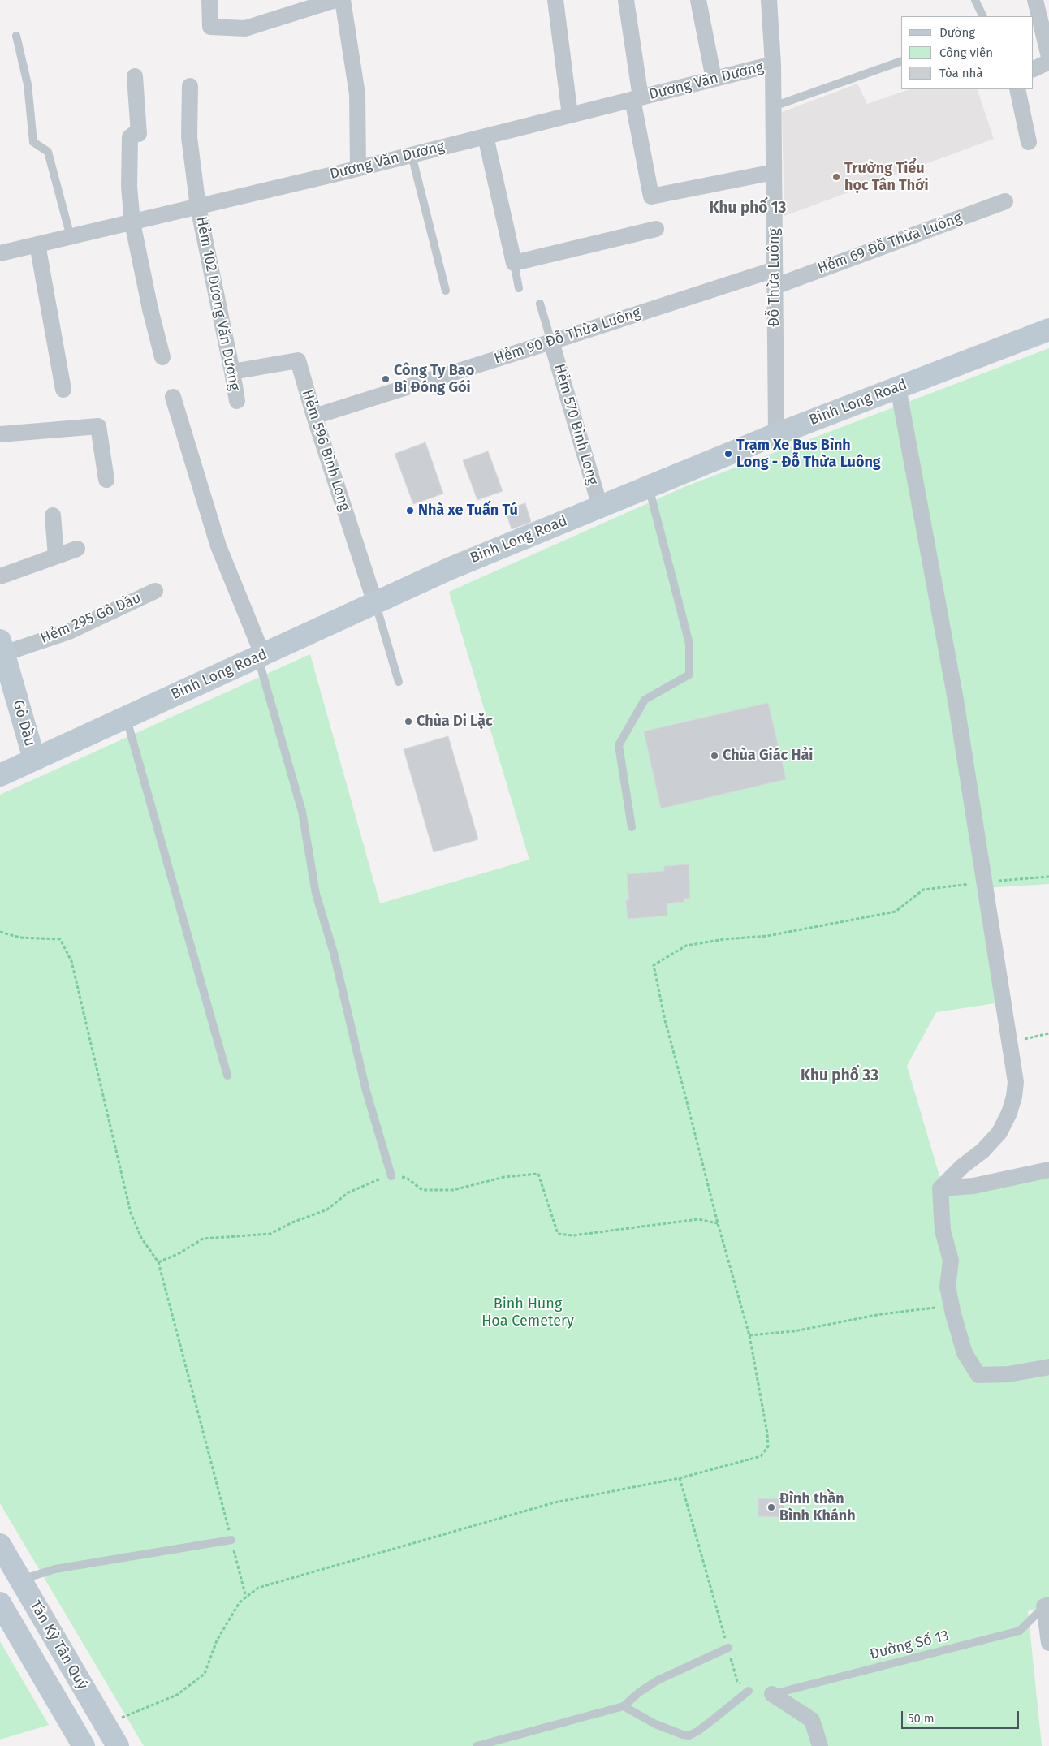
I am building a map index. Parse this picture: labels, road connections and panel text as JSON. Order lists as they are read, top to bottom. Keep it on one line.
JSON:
{"streets":{"main road":["Binh Long Road","Gò Dầu","Tân Kỳ Tân Quý"],"street":["Dương Văn Dương","Hẻm 69 Đỗ Thừa Luông","Đỗ Thừa Luông","Hẻm 102 Dương Văn Dương","Hẻm 90 Đỗ Thừa Luông","Hẻm 570 Bình Long","Hẻm 596 Bình Long","Hẻm 295 Gò Dầu"],"lane":["Đường Số 13"]},"crossings":[["Dương Văn Dương","Đỗ Thừa Luông"],["Dương Văn Dương","Hẻm 102 Dương Văn Dương"],["Hẻm 69 Đỗ Thừa Luông","Đỗ Thừa Luông"],["Đỗ Thừa Luông","Hẻm 90 Đỗ Thừa Luông"],["Đỗ Thừa Luông","Binh Long Road"],["Hẻm 102 Dương Văn Dương","Hẻm 596 Bình Long"],["Hẻm 90 Đỗ Thừa Luông","Hẻm 570 Bình Long"],["Hẻm 90 Đỗ Thừa Luông","Hẻm 596 Bình Long"],["Binh Long Road","Hẻm 570 Bình Long"],["Binh Long Road","Hẻm 596 Bình Long"],["Binh Long Road","Gò Dầu"],["Hẻm 295 Gò Dầu","Gò Dầu"]],"districts":["Khu phố 13","Khu phố 33"],"parks":["Binh Hung Hoa Cemetery"],"places":["Trường Tiểu học Tân Thới","Công Ty Bao Bì Đóng Gói","Trạm Xe Bus Bình Long - Đỗ Thừa Luông","Nhà xe Tuấn Tú","Chùa Di Lặc","Chùa Giác Hải","Đình thần Bình Khánh"],"legend":["Đường","Công viên","Tòa nhà"],"scale_bar":"50 m"}
